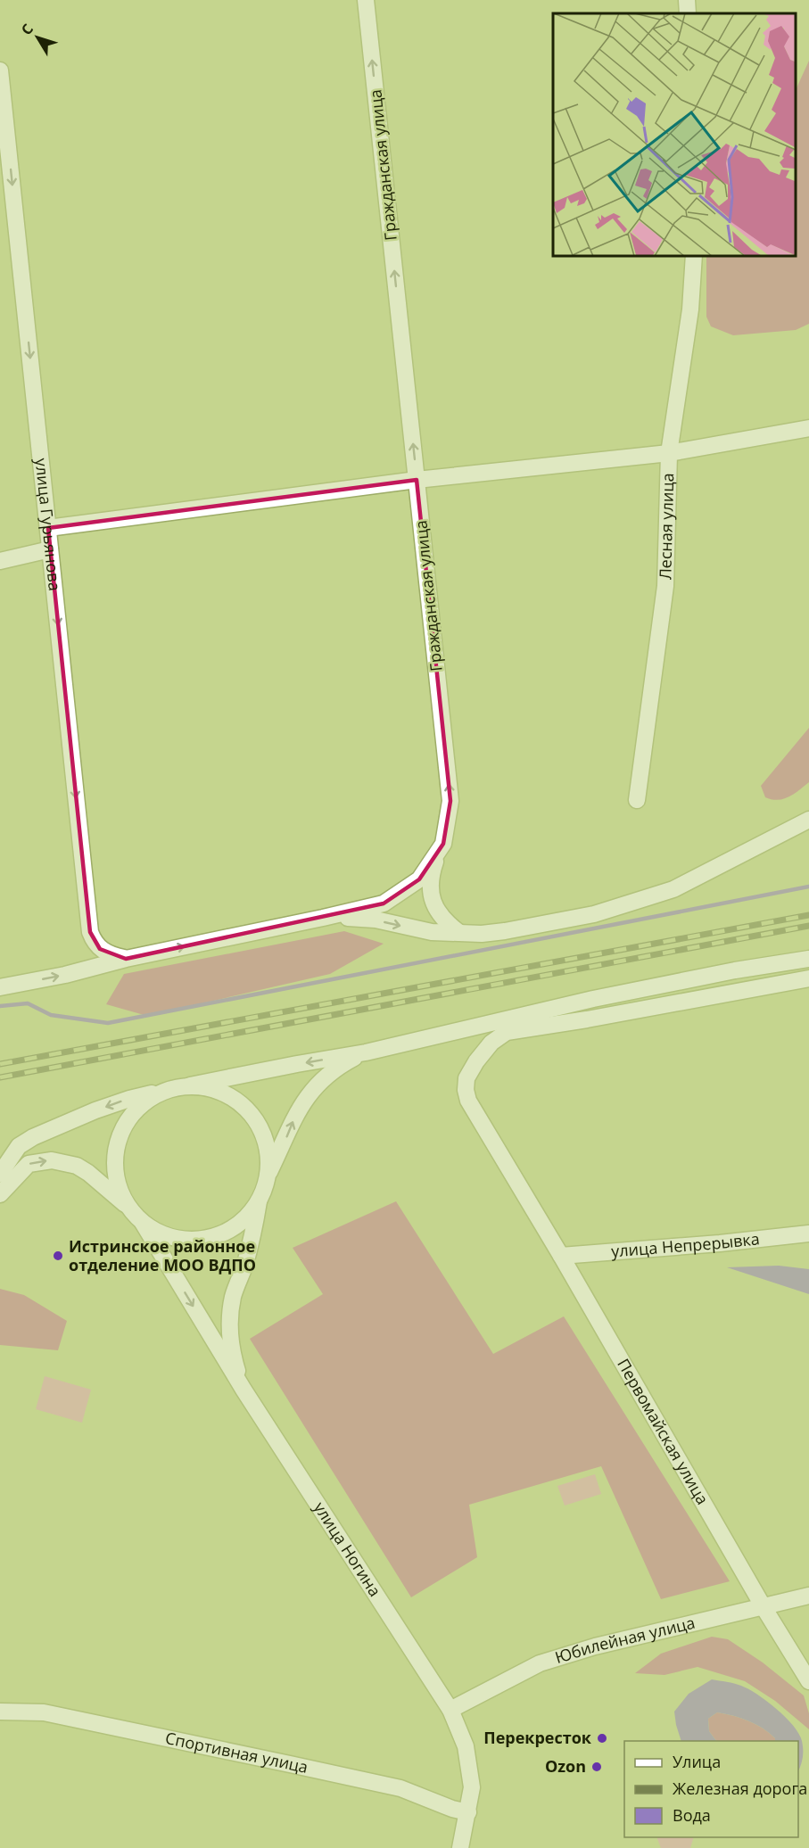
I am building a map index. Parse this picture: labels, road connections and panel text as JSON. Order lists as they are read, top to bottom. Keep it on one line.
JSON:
{"streets":{"street":["Гражданская улица","улица Гурьянова","Лесная улица","улица Непрерывка","Первомайская улица","улица Ногина","Юбилейная улица","Спортивная улица"]},"crossings":[["Гражданская улица","улица Гурьянова"],["улица Непрерывка","Первомайская улица"],["Первомайская улица","Юбилейная улица"],["улица Ногина","Юбилейная улица"],["улица Ногина","Спортивная улица"]],"one_way":["Гражданская улица","улица Гурьянова"],"places":["Истринское районное отделение МОО ВДПО","Перекресток","Ozon"],"legend":["Улица","Железная дорога","Вода"],"north":"top left"}
